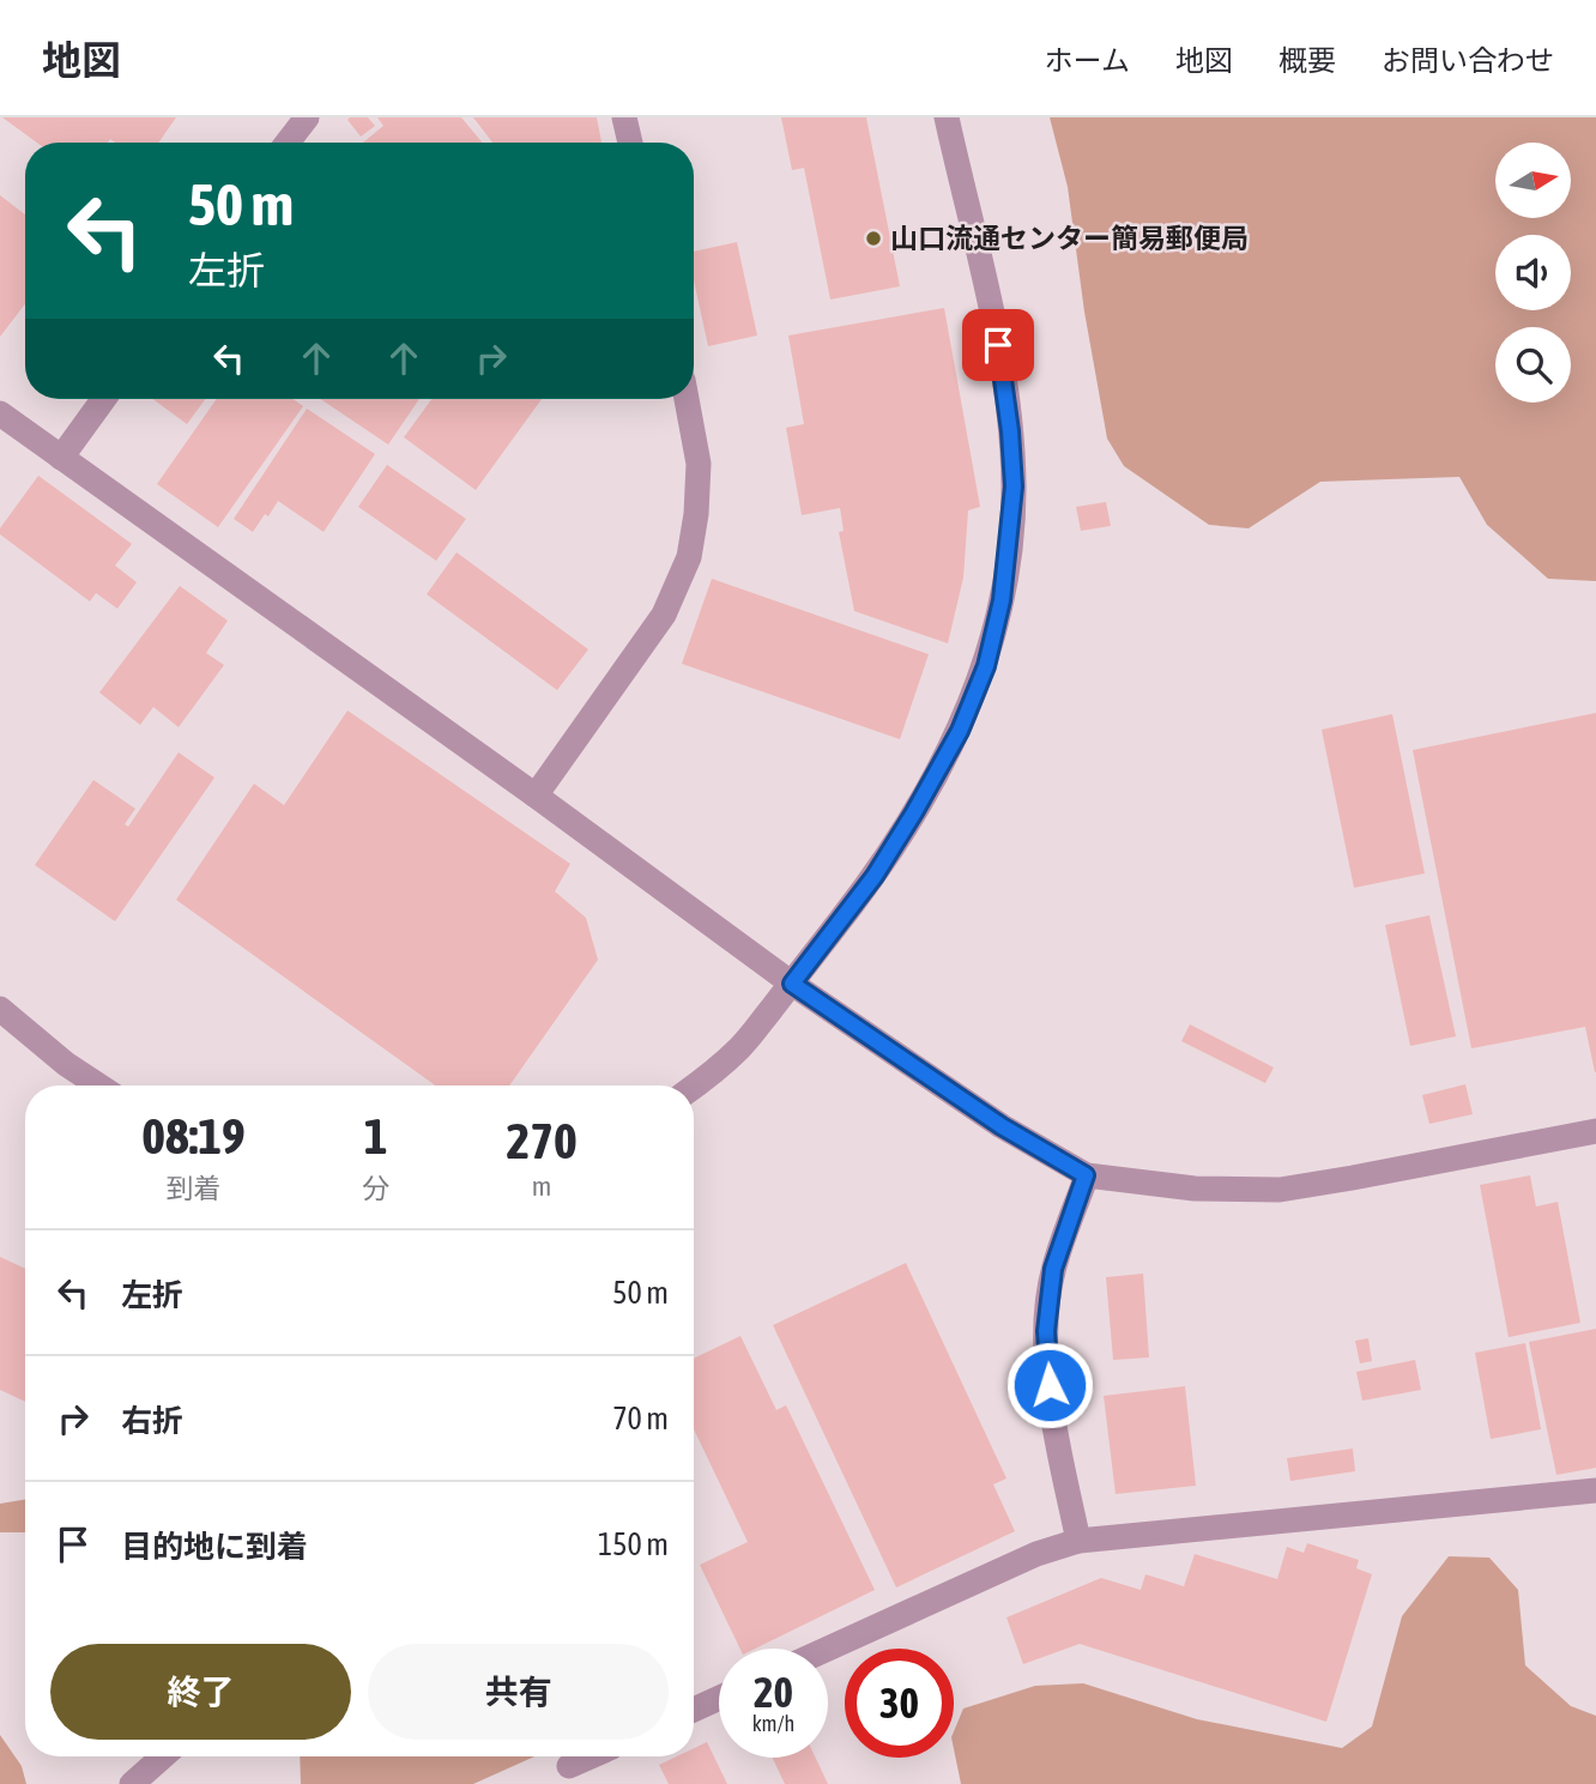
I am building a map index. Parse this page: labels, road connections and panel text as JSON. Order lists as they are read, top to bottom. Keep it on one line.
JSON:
{"places":["山口流通センター簡易郵便局"],"north":"right","page":{"header":"地図","nav":["ホーム","地図","概要","お問い合わせ"],"turn":["50 m","左折"],"eta":["08:19","到着","1","分","270","m"],"list":[{"name":"左折","value":"50 m"},{"name":"右折","value":"70 m"},{"name":"目的地に到着","value":"150 m"}],"buttons":["終了","共有"],"speed":"20 km/h","limit":"30"}}
